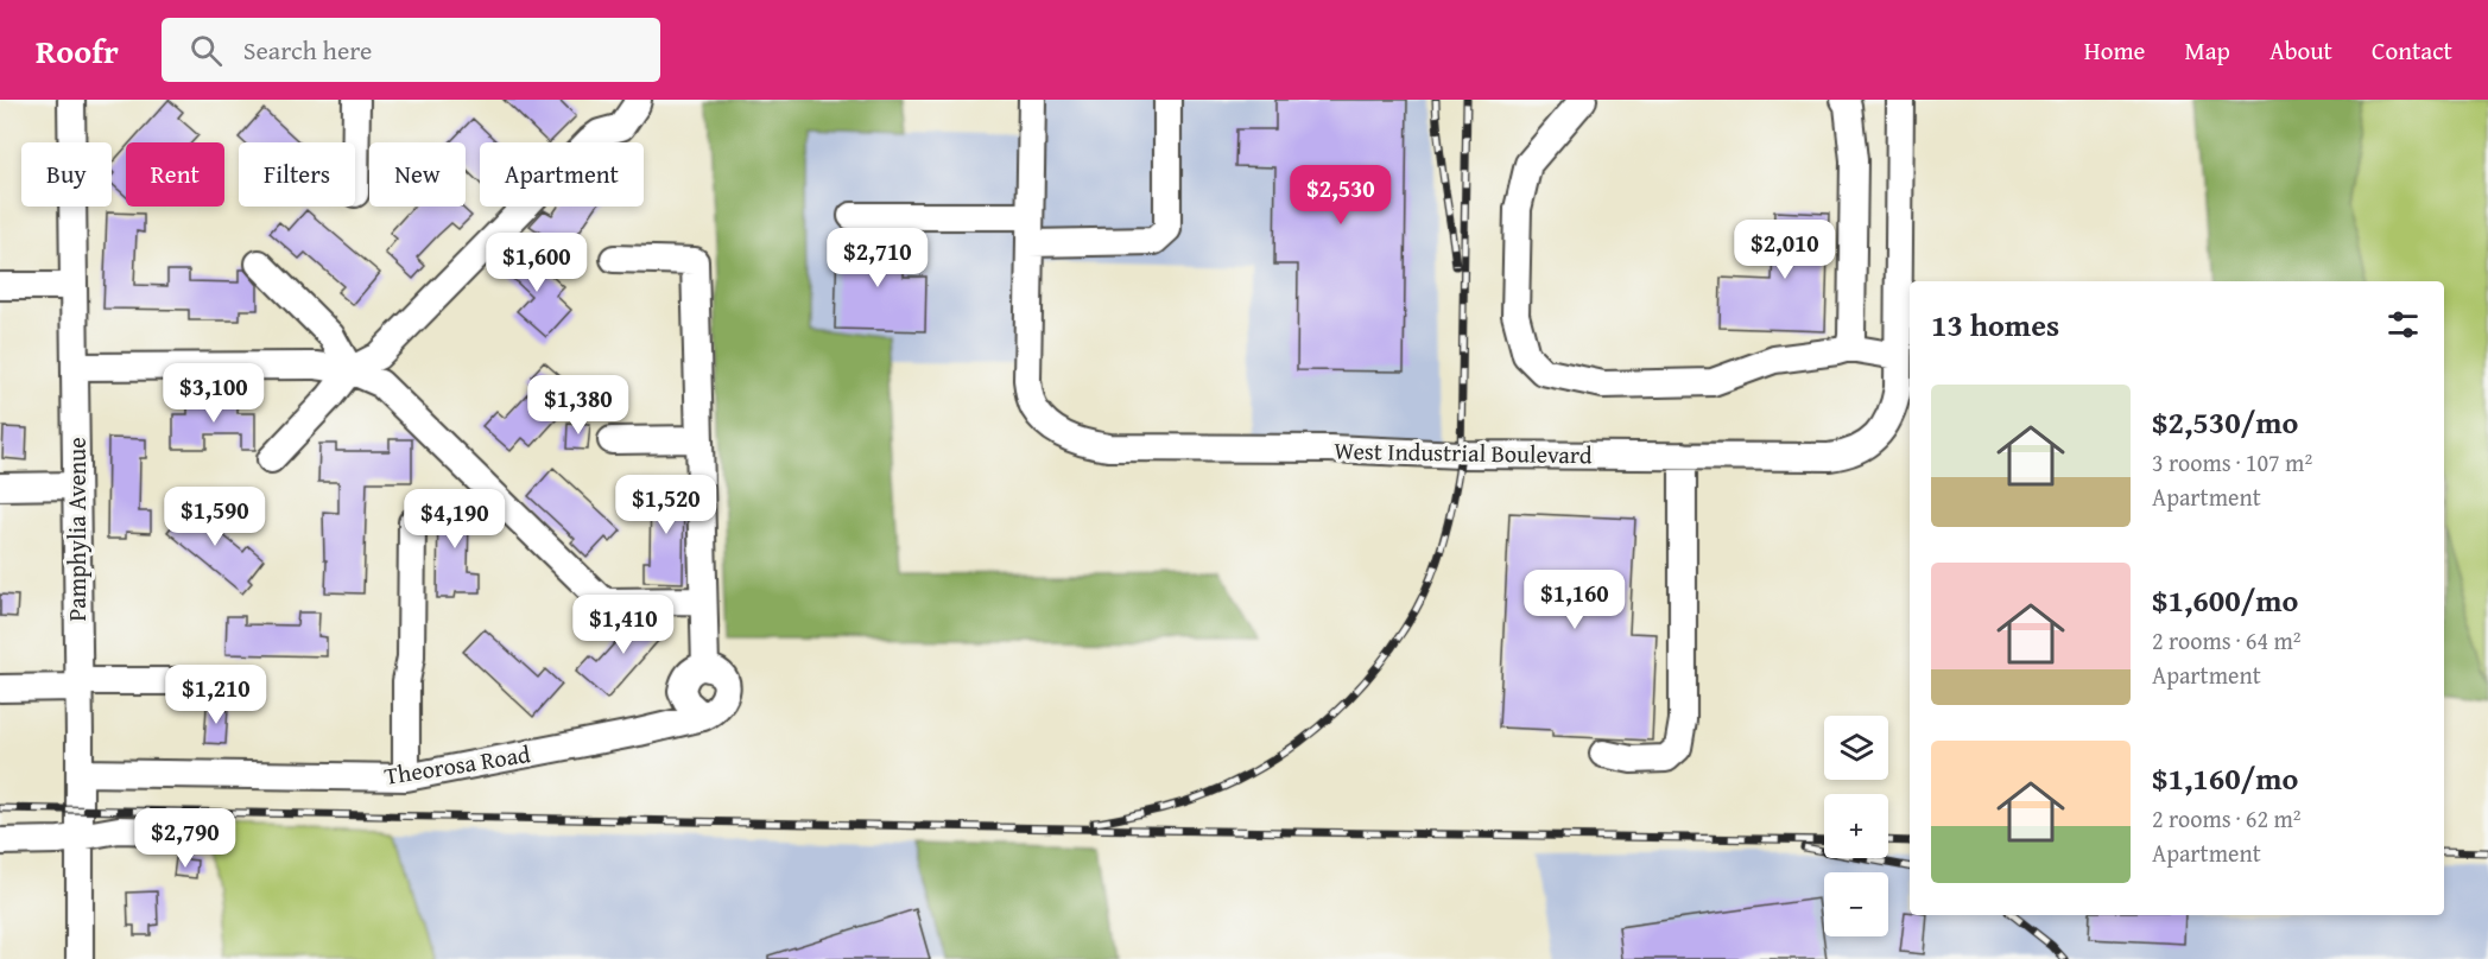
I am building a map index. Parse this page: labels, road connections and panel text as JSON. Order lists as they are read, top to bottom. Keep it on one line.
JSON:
{"streets":{"street":["West Industrial Boulevard","Pamphylia Avenue","Theorosa Road"]},"crossings":[["Pamphylia Avenue","Theorosa Road"]],"page":{"header":"Roofr","search":"Search here","nav":["Home","Map","About","Contact"],"chip":["Buy","Rent","Filters","New","Apartment"],"price":["$2,530","$2,010","$2,710","$1,600","$3,100","$1,380","$1,520","$1,590","$4,190","$1,160","$1,410","$1,210","$2,790"],"heading":"13 homes","list":[{"name":"$2,530/mo","note":"3 rooms · 107 m² · Apartment"},{"name":"$1,600/mo","note":"2 rooms · 64 m² · Apartment"},{"name":"$1,160/mo","note":"2 rooms · 62 m² · Apartment"}],"map_buttons":["+","−"]}}
